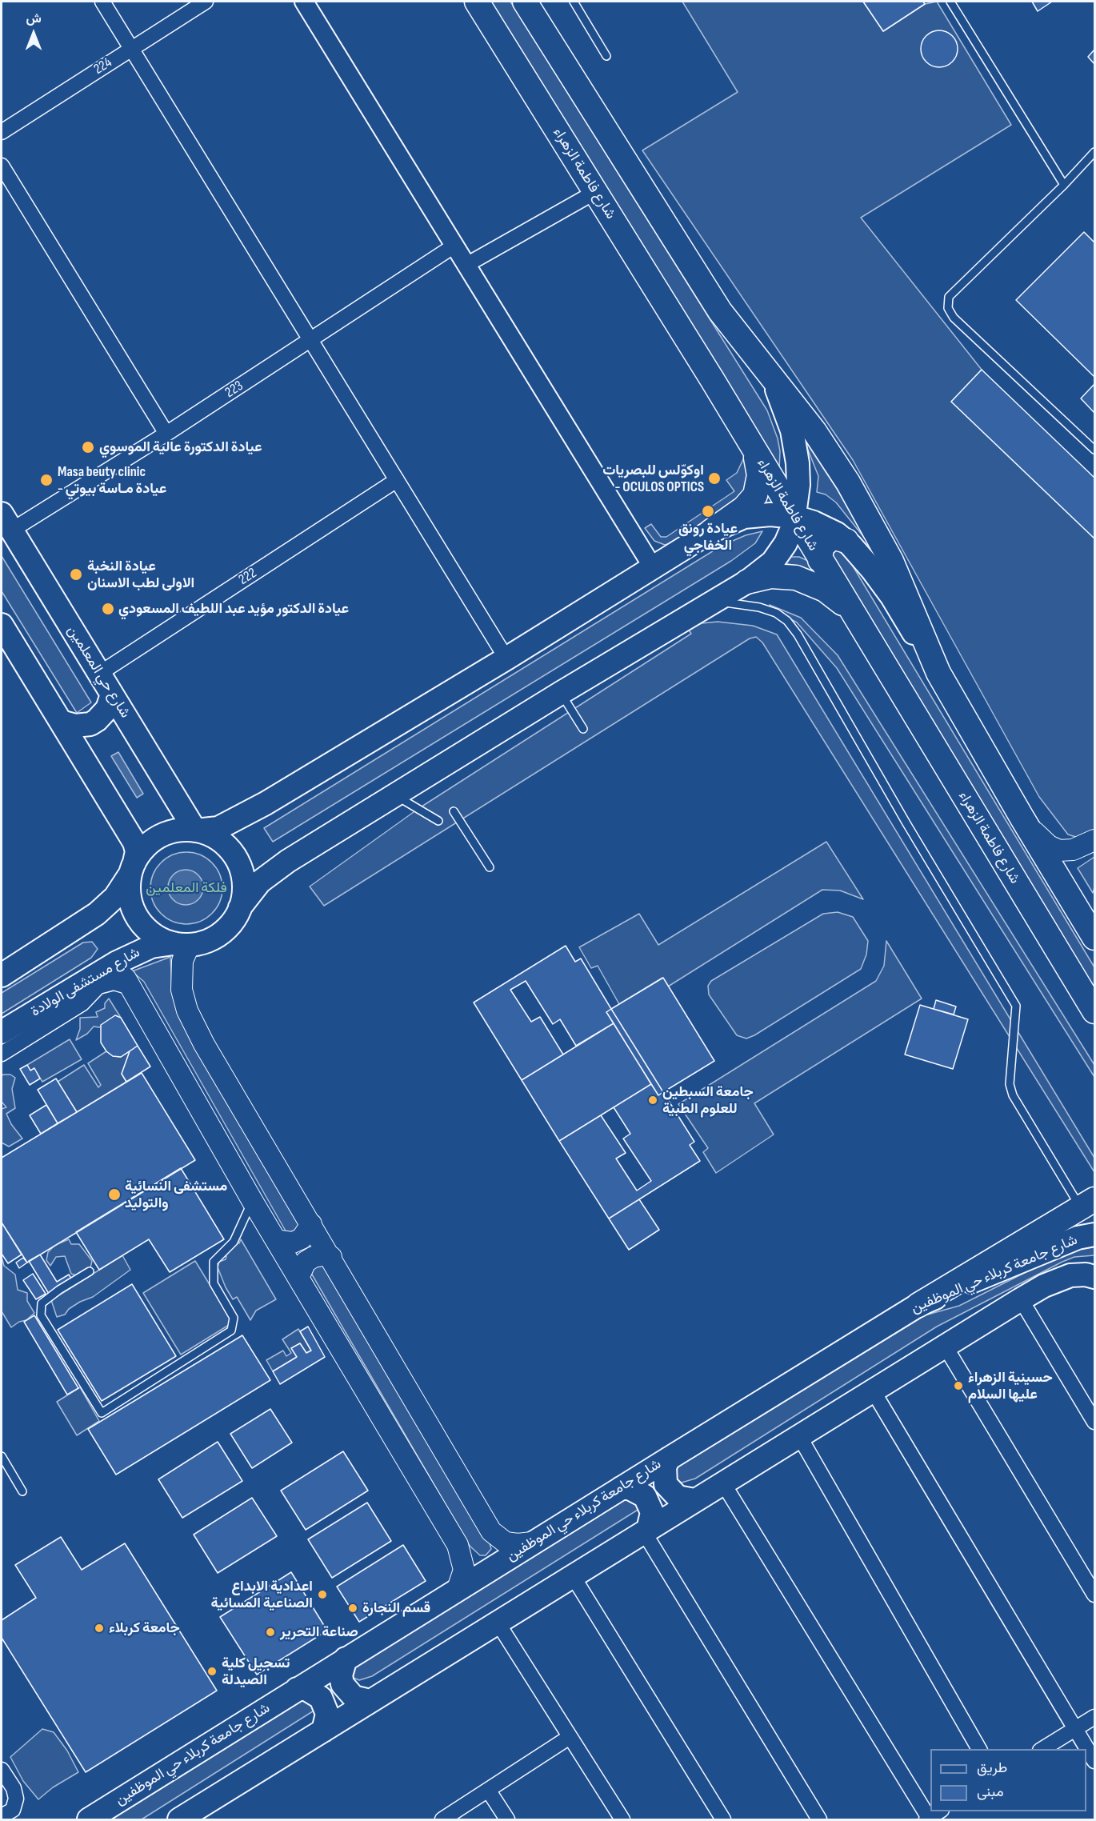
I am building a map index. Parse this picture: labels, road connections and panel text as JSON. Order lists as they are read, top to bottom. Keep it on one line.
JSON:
{"streets":{"highway":["شارع فاطمة الزهراء"],"main road":["شارع حي المعلمين","شارع مستشفى الولادة","شارع جامعة كربلاء حي الموظفين"],"street":["224","223","222"]},"crossings":[["223","شارع حي المعلمين"],["222","شارع حي المعلمين"],["شارع حي المعلمين","شارع مستشفى الولادة"]],"parks":["فلكة المعلمين"],"places":["عيادة الدكتورة عالية الموسوي","اوكوّلس للبصريات - OCULOS OPTICS","Masa beuty clinic - عيادة مـاسة بيوتي","عيادة رونق الخفاجي","عيادة النخبة الاولى لطب الاسنان","عيادة الدكتور مؤيد عبد اللطيف المسعودي","جامعة السبطين للعلوم الطبية","مستشفى النسائية والتوليد","حسينية الزهراء عليها السلام","اعدادية الابداع الصناعية المسائية","قسم النجارة","جامعة كربلاء","صناعة التحرير","تسجيل كلية الصيدلة"],"legend":["طريق","مبنى"],"north":"top"}
